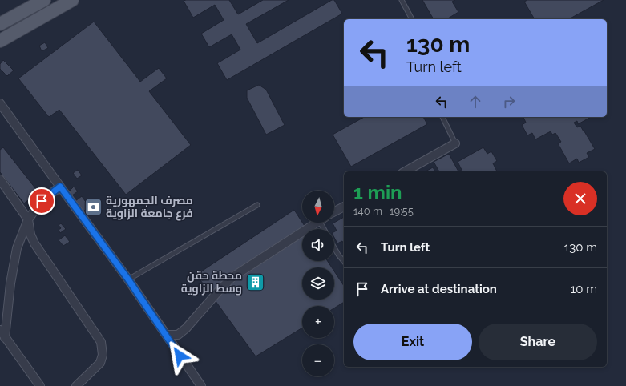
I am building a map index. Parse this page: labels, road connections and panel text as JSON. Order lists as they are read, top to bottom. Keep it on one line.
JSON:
{"places":{"bank":["مصرف الجمهورية فرع جامعة الزاوية"],"building":["محطة حقن وسط الزاوية"]},"north":"bottom","page":{"turn":["130 m","Turn left"],"heading":["1 min","140 m · 19:55"],"map_buttons":["+","−"],"list":[{"name":"Turn left","value":"130 m"},{"name":"Arrive at destination","value":"10 m"}],"buttons":["Exit","Share"]}}
